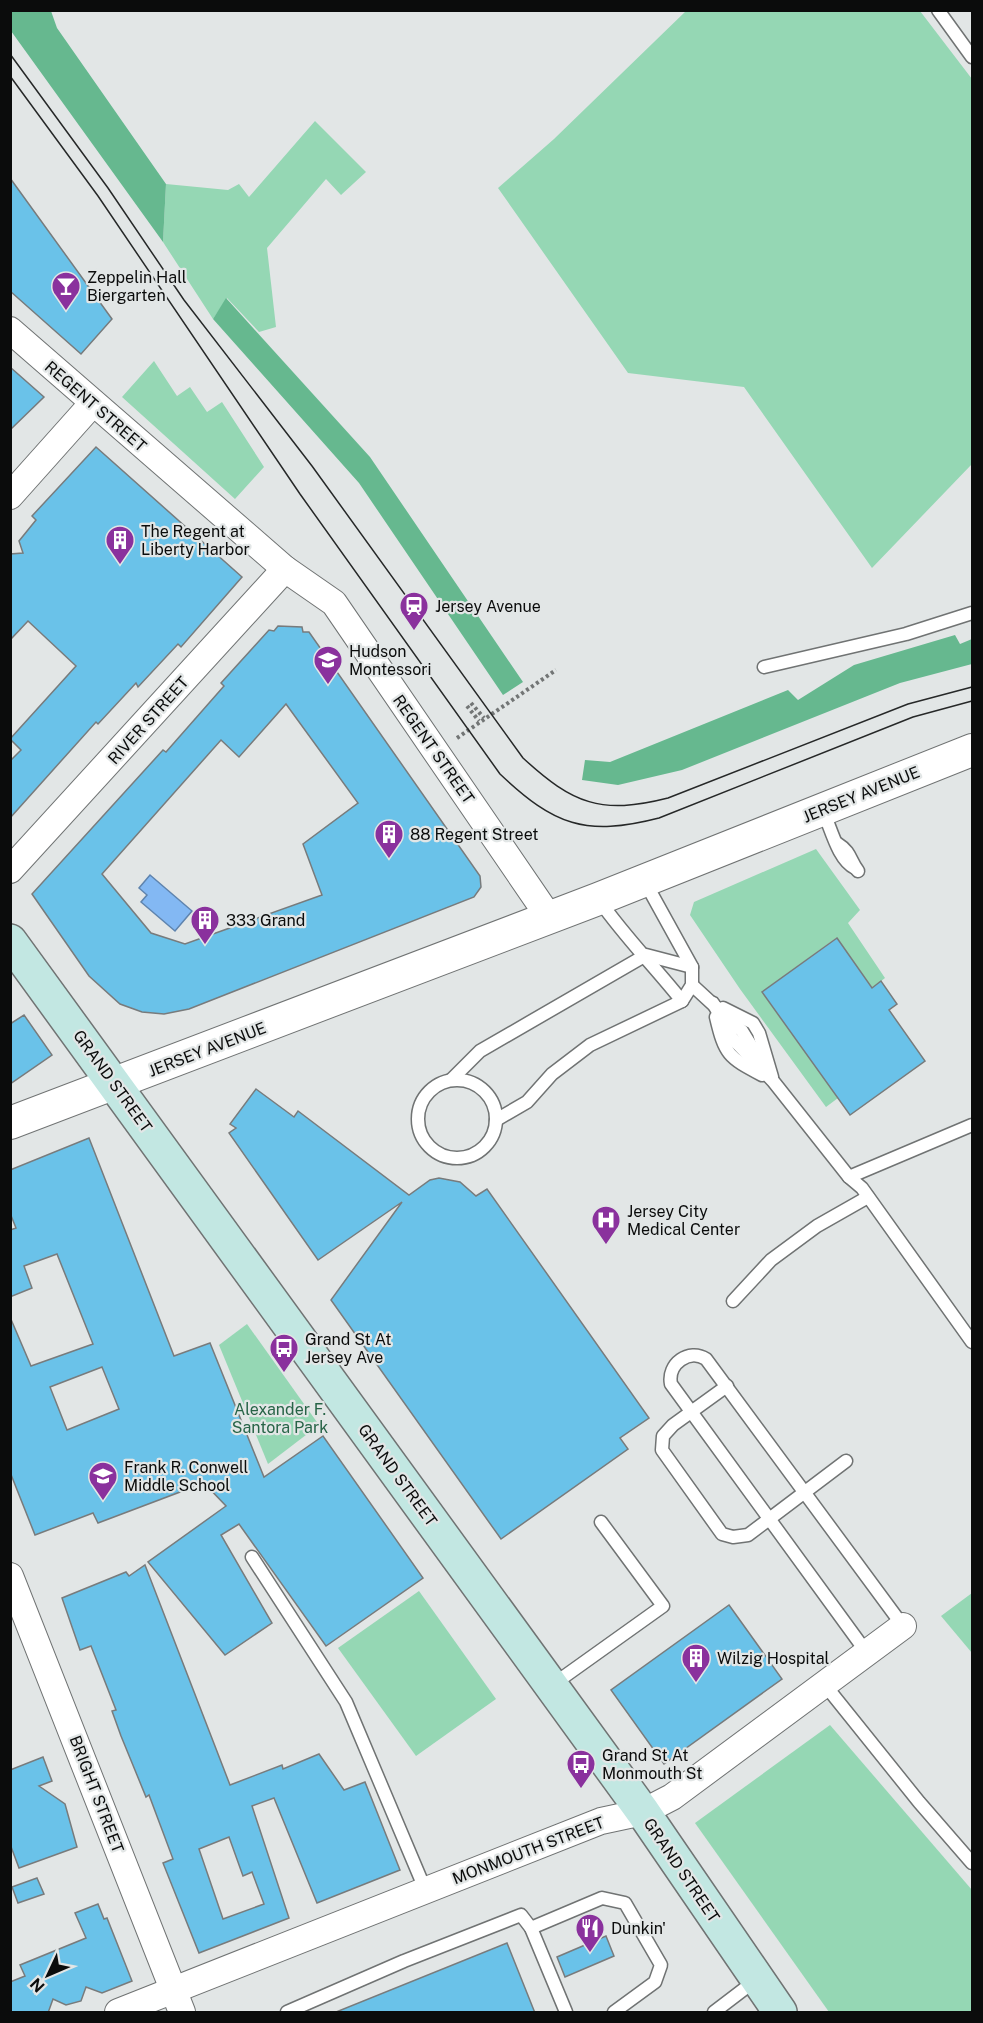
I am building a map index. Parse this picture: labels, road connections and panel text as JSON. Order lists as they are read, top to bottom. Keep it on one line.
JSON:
{"streets":{"main road":["GRAND STREET"],"street":["REGENT STREET","RIVER STREET","JERSEY AVENUE","BRIGHT STREET","MONMOUTH STREET"]},"crossings":[["REGENT STREET","RIVER STREET"],["REGENT STREET","JERSEY AVENUE"],["JERSEY AVENUE","GRAND STREET"],["GRAND STREET","MONMOUTH STREET"],["BRIGHT STREET","MONMOUTH STREET"]],"parks":["Alexander F. Santora Park"],"places":{"bar":["Zeppelin Hall Biergarten"],"building":["The Regent at Liberty Harbor","88 Regent Street","333 Grand","Wilzig Hospital"],"station":["Jersey Avenue"],"school or university":["Hudson Montessori","Frank R. Conwell Middle School"],"hospital":["Jersey City Medical Center"],"bus stop":["Grand St At Jersey Ave","Grand St At Monmouth St"],"restaurant":["Dunkin'"]},"north":"bottom left"}
